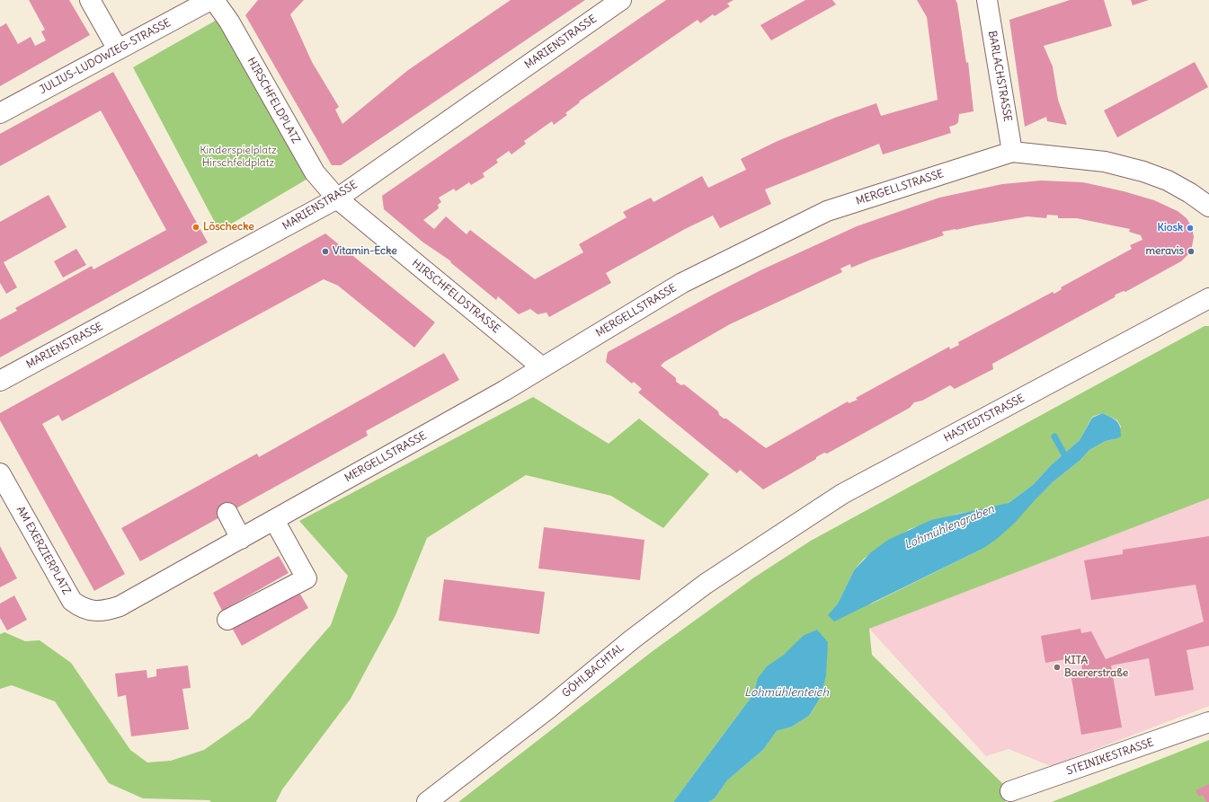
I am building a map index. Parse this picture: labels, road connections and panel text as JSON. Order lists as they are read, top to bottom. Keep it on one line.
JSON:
{"streets":{"street":["MARIENSTRASSE","JULIUS-LUDOWIEG-STRASSE","BARLACHSTRASSE","HIRSCHFELDPLATZ","MERGELLSTRASSE","HIRSCHFELDSTRASSE","HASTEDTSTRASSE","AM EXERZIERPLATZ","GÖHLBACHTAL","STEINIKESTRASSE"]},"crossings":[["MARIENSTRASSE","HIRSCHFELDPLATZ"],["MARIENSTRASSE","HIRSCHFELDSTRASSE"],["BARLACHSTRASSE","MERGELLSTRASSE"],["HIRSCHFELDPLATZ","HIRSCHFELDSTRASSE"],["MERGELLSTRASSE","HIRSCHFELDSTRASSE"],["MERGELLSTRASSE","AM EXERZIERPLATZ"],["HASTEDTSTRASSE","GÖHLBACHTAL"]],"water":["Lohmühlengraben","Lohmühlenteich"],"parks":["Kinderspielplatz Hirschfeldplatz"],"places":["Löschecke","Kiosk","Vitamin-Ecke","meravis","KITA Baererstraße"]}
